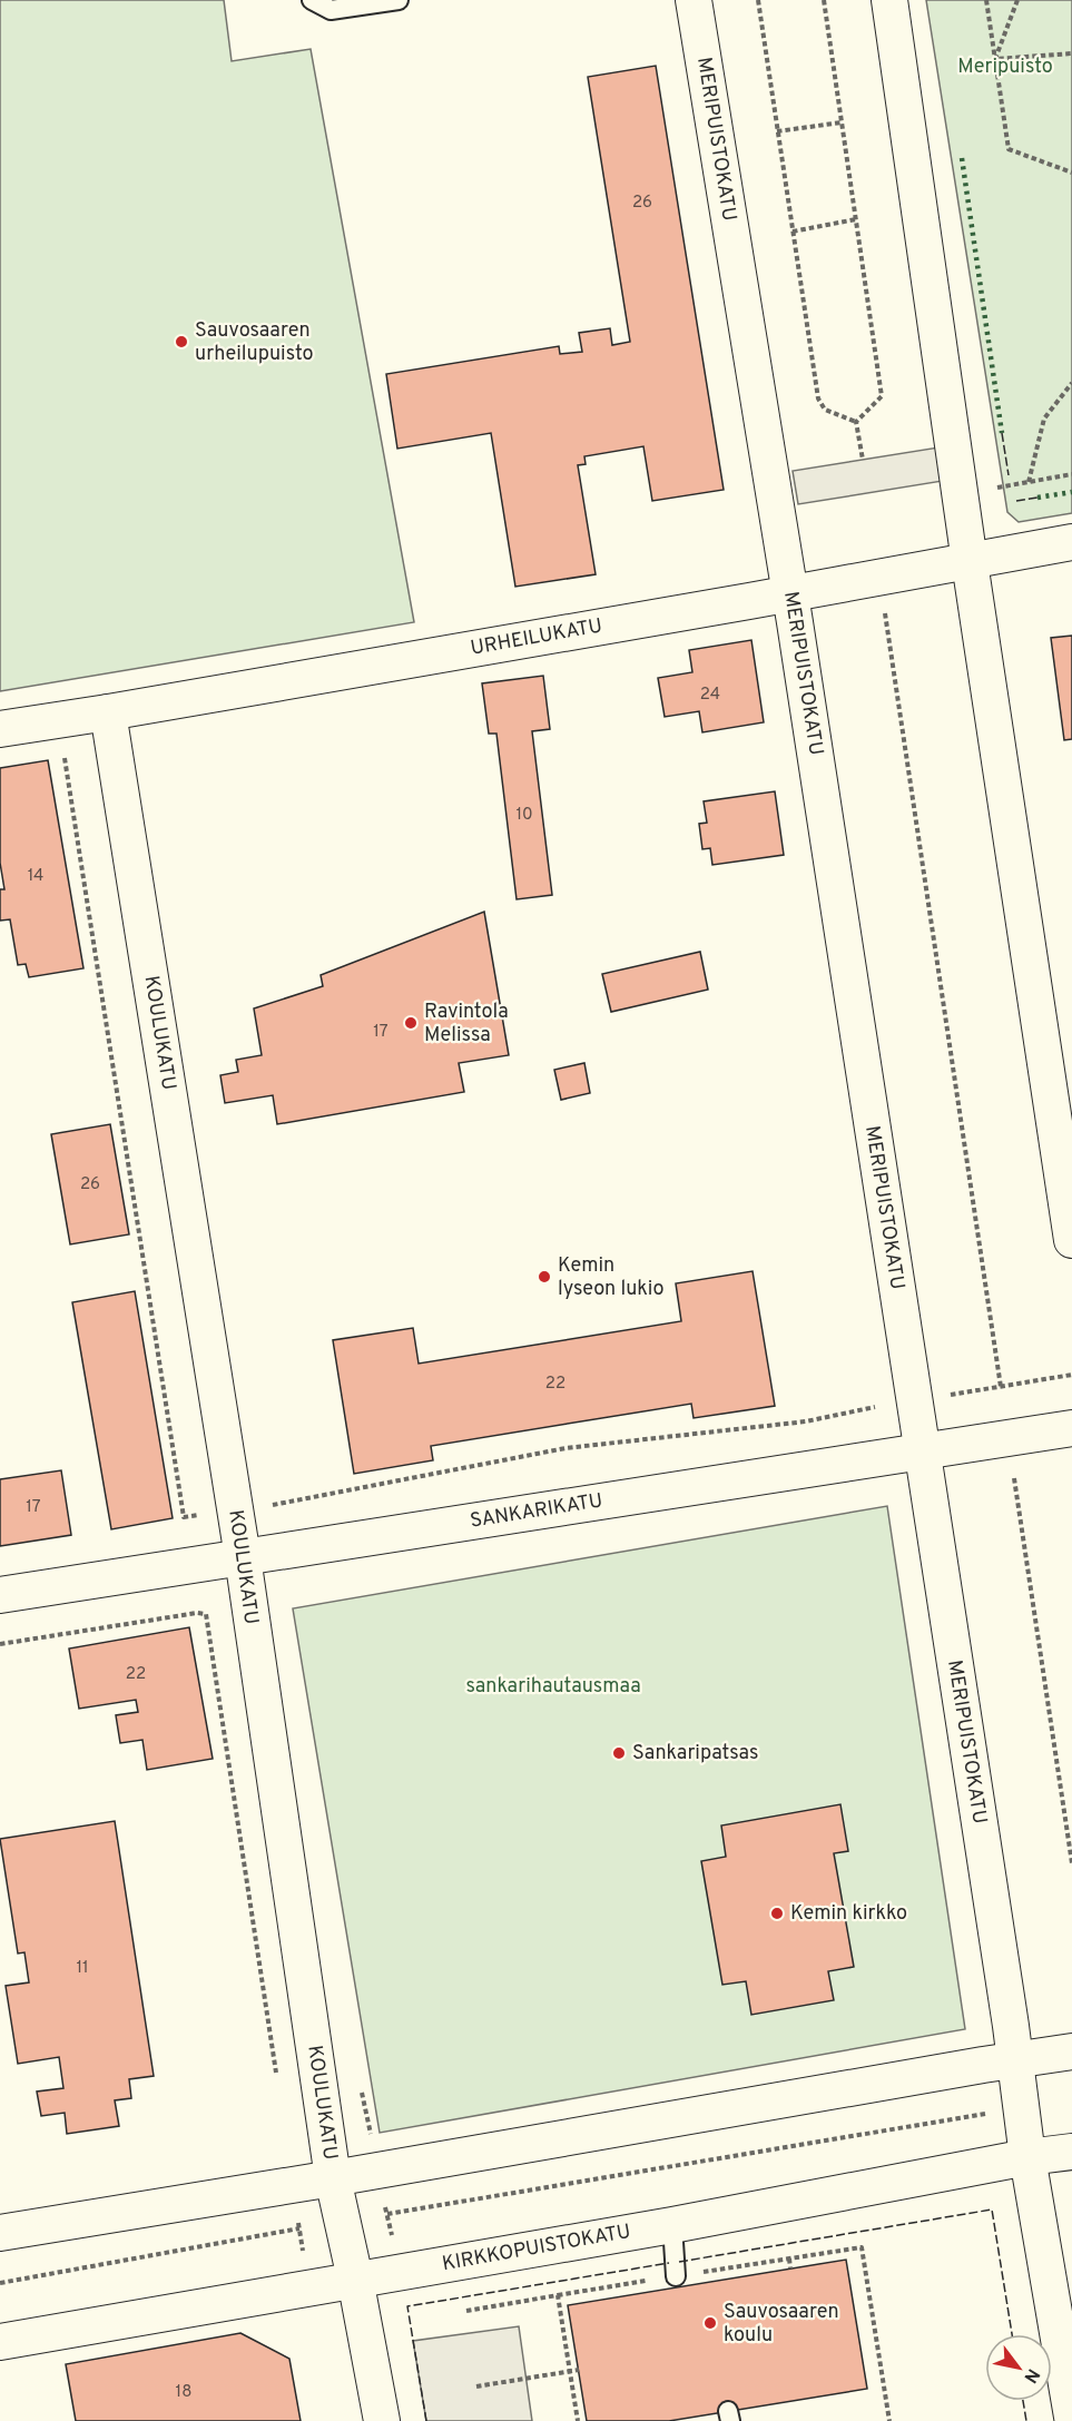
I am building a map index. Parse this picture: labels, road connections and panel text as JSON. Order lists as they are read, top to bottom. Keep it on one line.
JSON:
{"streets":{"street":["MERIPUISTOKATU","URHEILUKATU","KOULUKATU","SANKARIKATU","KIRKKOPUISTOKATU"]},"crossings":[["MERIPUISTOKATU","URHEILUKATU"],["MERIPUISTOKATU","SANKARIKATU"],["MERIPUISTOKATU","KIRKKOPUISTOKATU"],["URHEILUKATU","KOULUKATU"],["KOULUKATU","SANKARIKATU"],["KOULUKATU","KIRKKOPUISTOKATU"]],"parks":["Meripuisto","sankarihautausmaa"],"places":["Sauvosaaren urheilupuisto","Ravintola Melissa","Kemin lyseon lukio","Sankaripatsas","Kemin kirkko","Sauvosaaren koulu"],"house_numbers":["26","24","10","14","17","26","22","17","22","11","18"],"north":"bottom right"}
